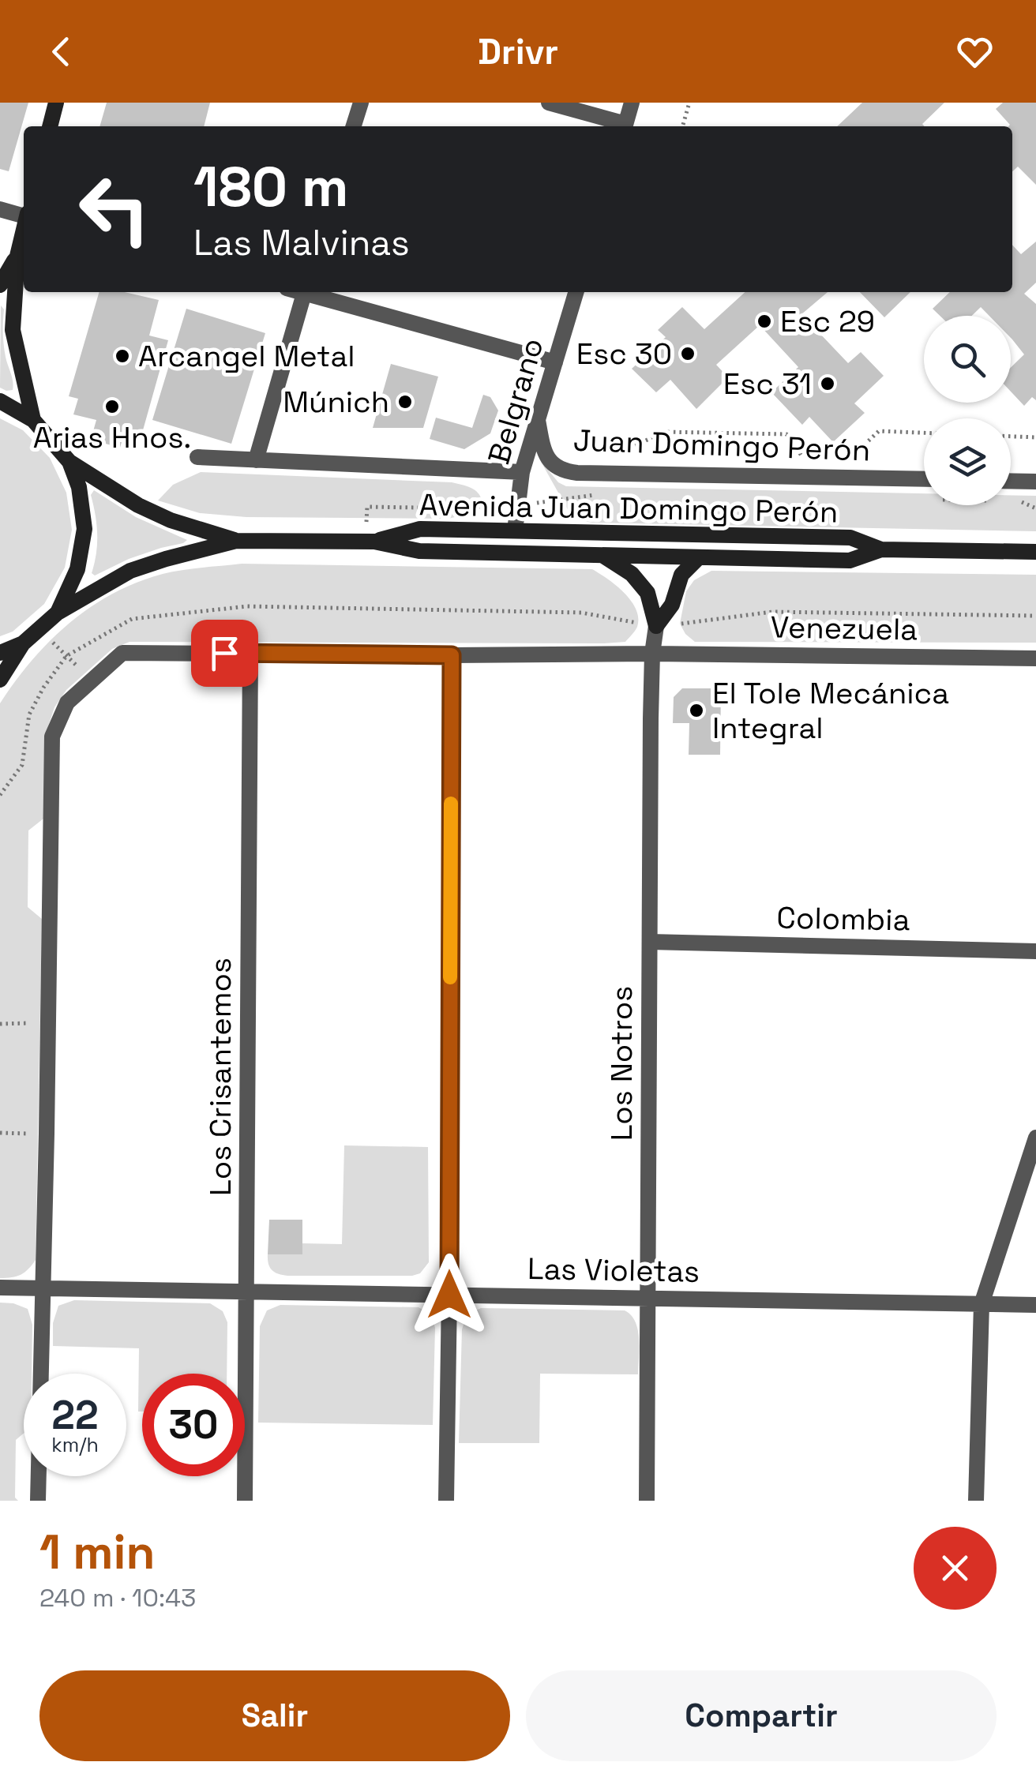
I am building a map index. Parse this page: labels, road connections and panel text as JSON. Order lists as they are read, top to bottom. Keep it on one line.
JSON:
{"streets":{"main road":["Avenida Juan Domingo Perón"],"street":["Belgrano","Juan Domingo Perón","Venezuela","Colombia","Los Notros","Los Crisantemos","Las Violetas"]},"crossings":[["Belgrano","Juan Domingo Perón"],["Belgrano","Avenida Juan Domingo Perón"],["Venezuela","Los Notros"],["Venezuela","Los Crisantemos"],["Venezuela","Las Violetas"],["Colombia","Los Notros"],["Los Notros","Las Violetas"],["Los Crisantemos","Las Violetas"]],"places":["Esc 29","Esc 30","Arcangel Metal","Esc 31","Múnich","Arias Hnos.","El Tole Mecánica Integral"],"page":{"header":"Drivr","turn":["180 m","Las Malvinas"],"speed":"22 km/h","limit":"30","heading":["1 min","240 m · 10:43"],"buttons":["Salir","Compartir"]}}
